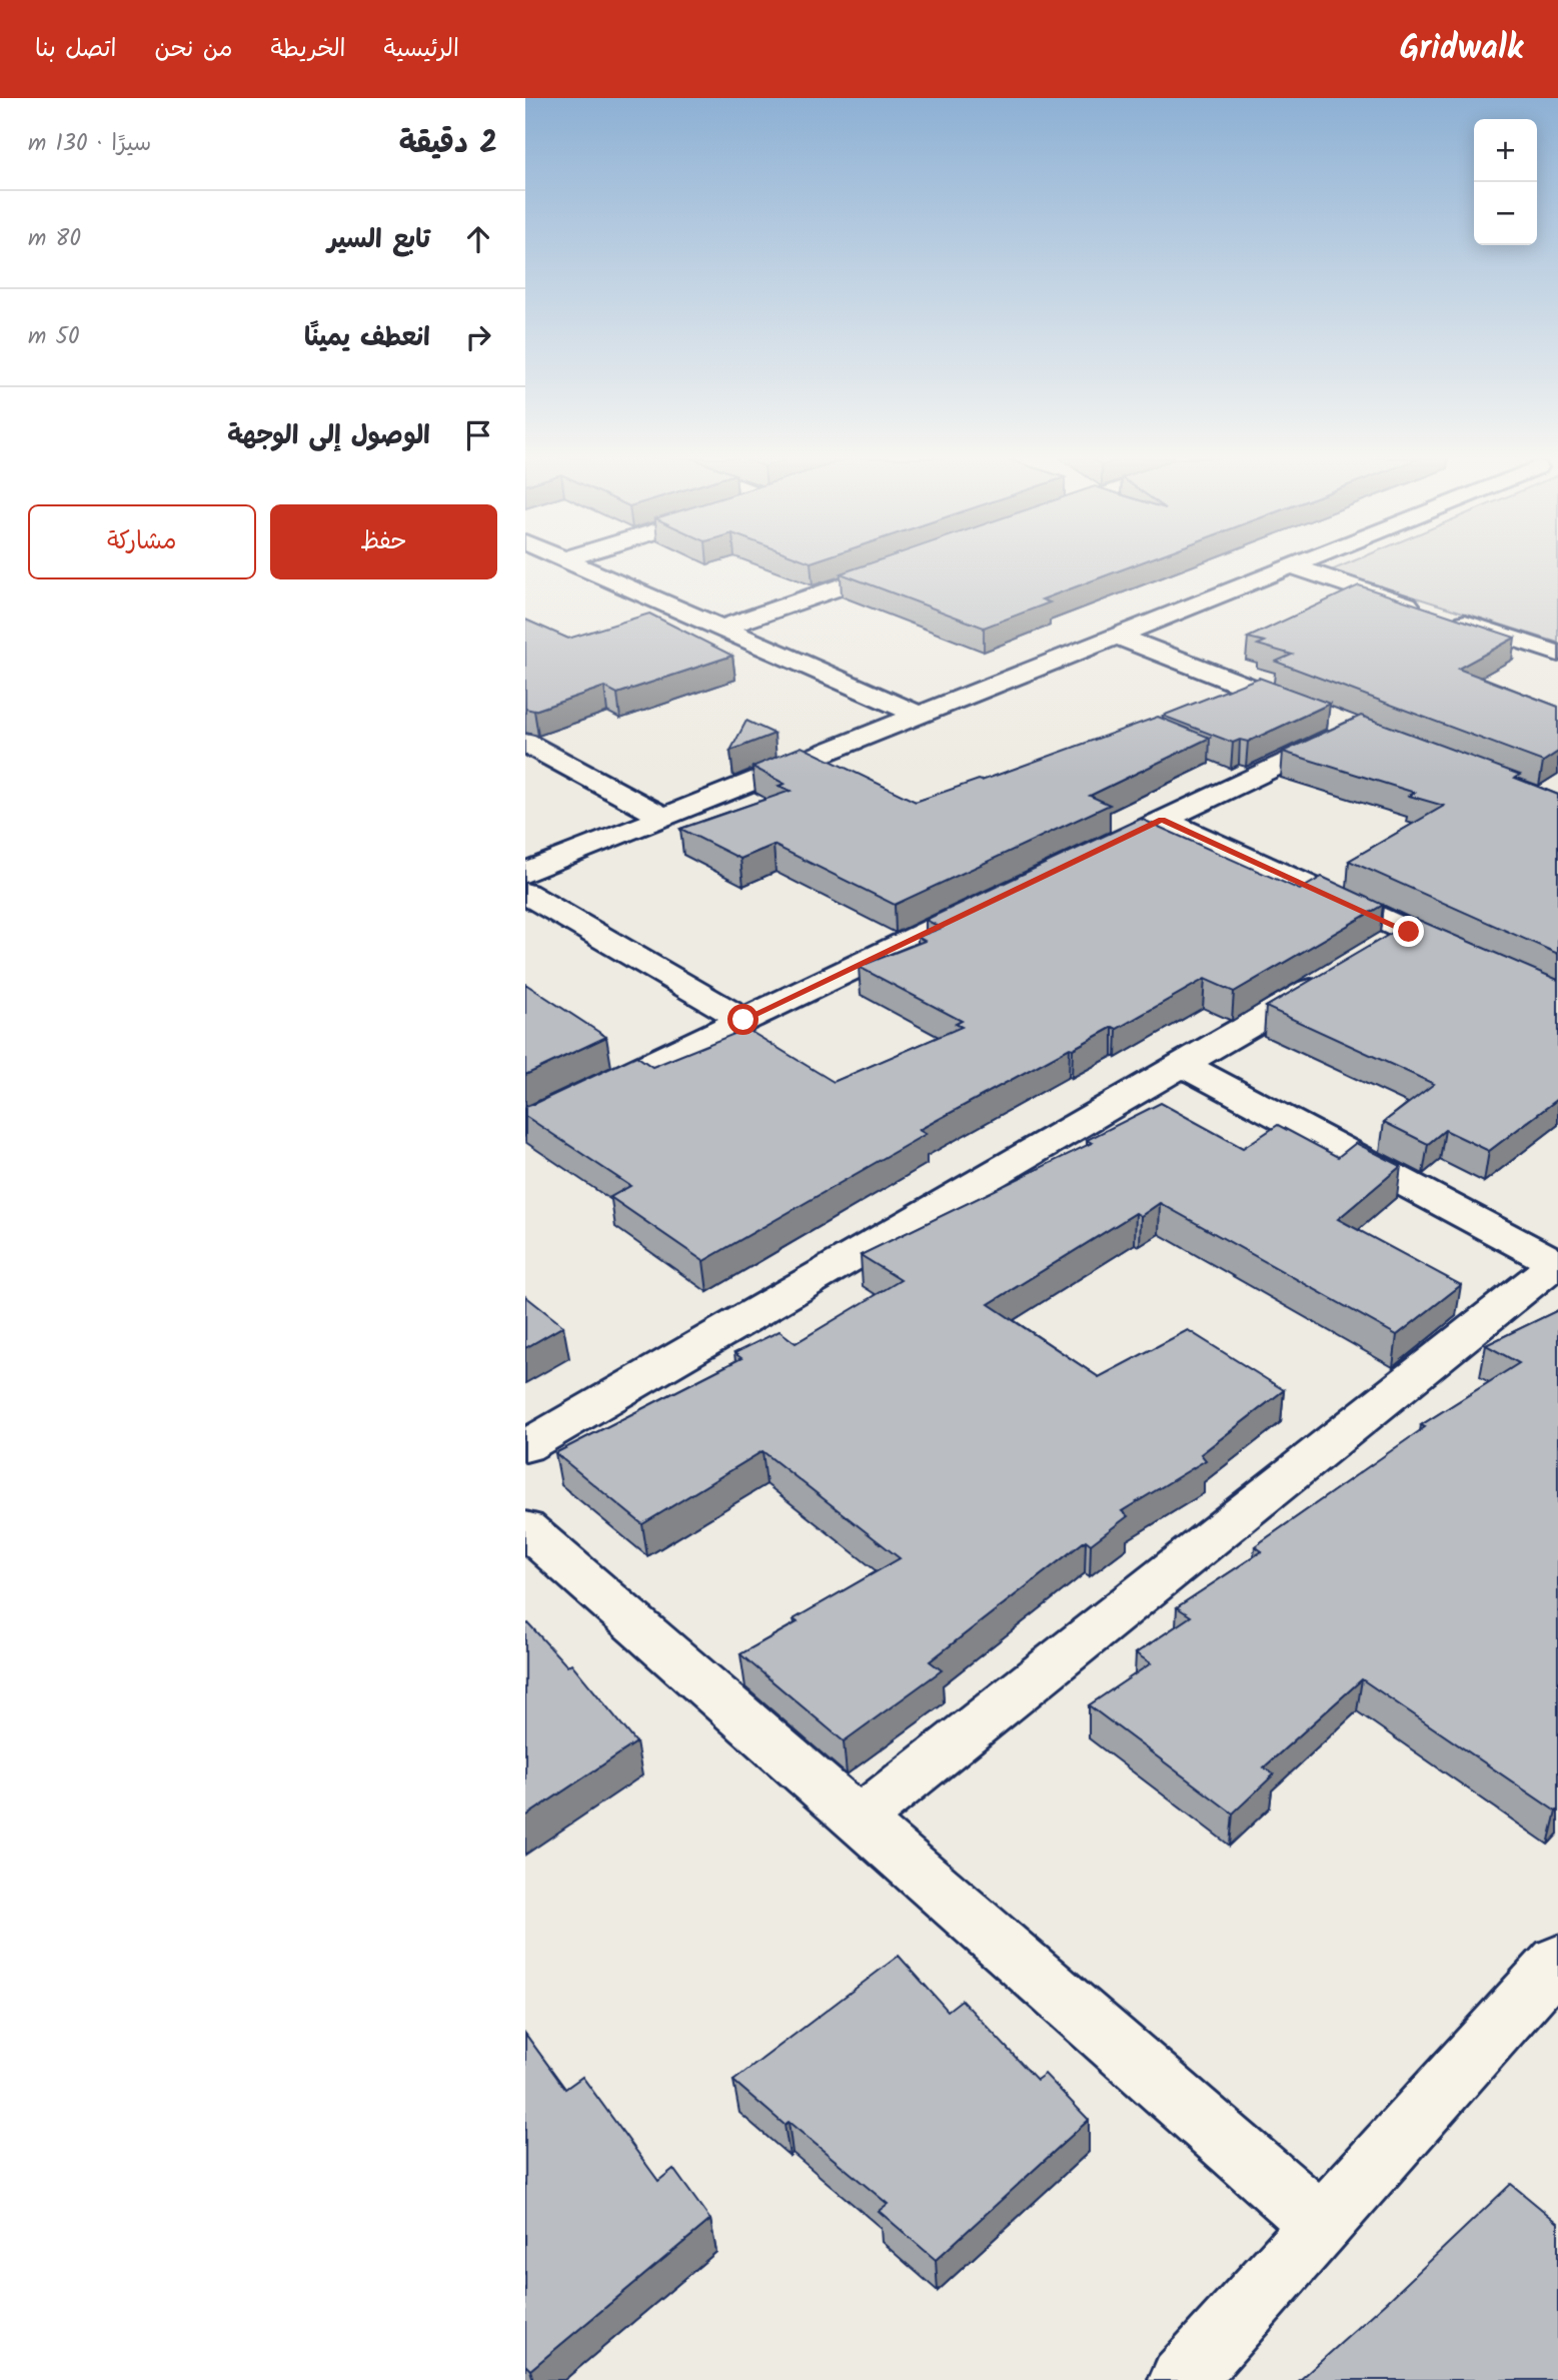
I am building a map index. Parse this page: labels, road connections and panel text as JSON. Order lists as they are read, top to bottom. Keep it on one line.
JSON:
{"page":{"header":"Gridwalk","nav":["الرئيسية","الخريطة","من نحن","اتصل بنا"],"heading":["2 دقيقة","سيرًا · 130 m"],"map_buttons":["+","−"],"list":[["تابع السير","80 m"],["انعطف يمينًا","50 m"],"الوصول إلى الوجهة"],"buttons":["حفظ","مشاركة"]}}
